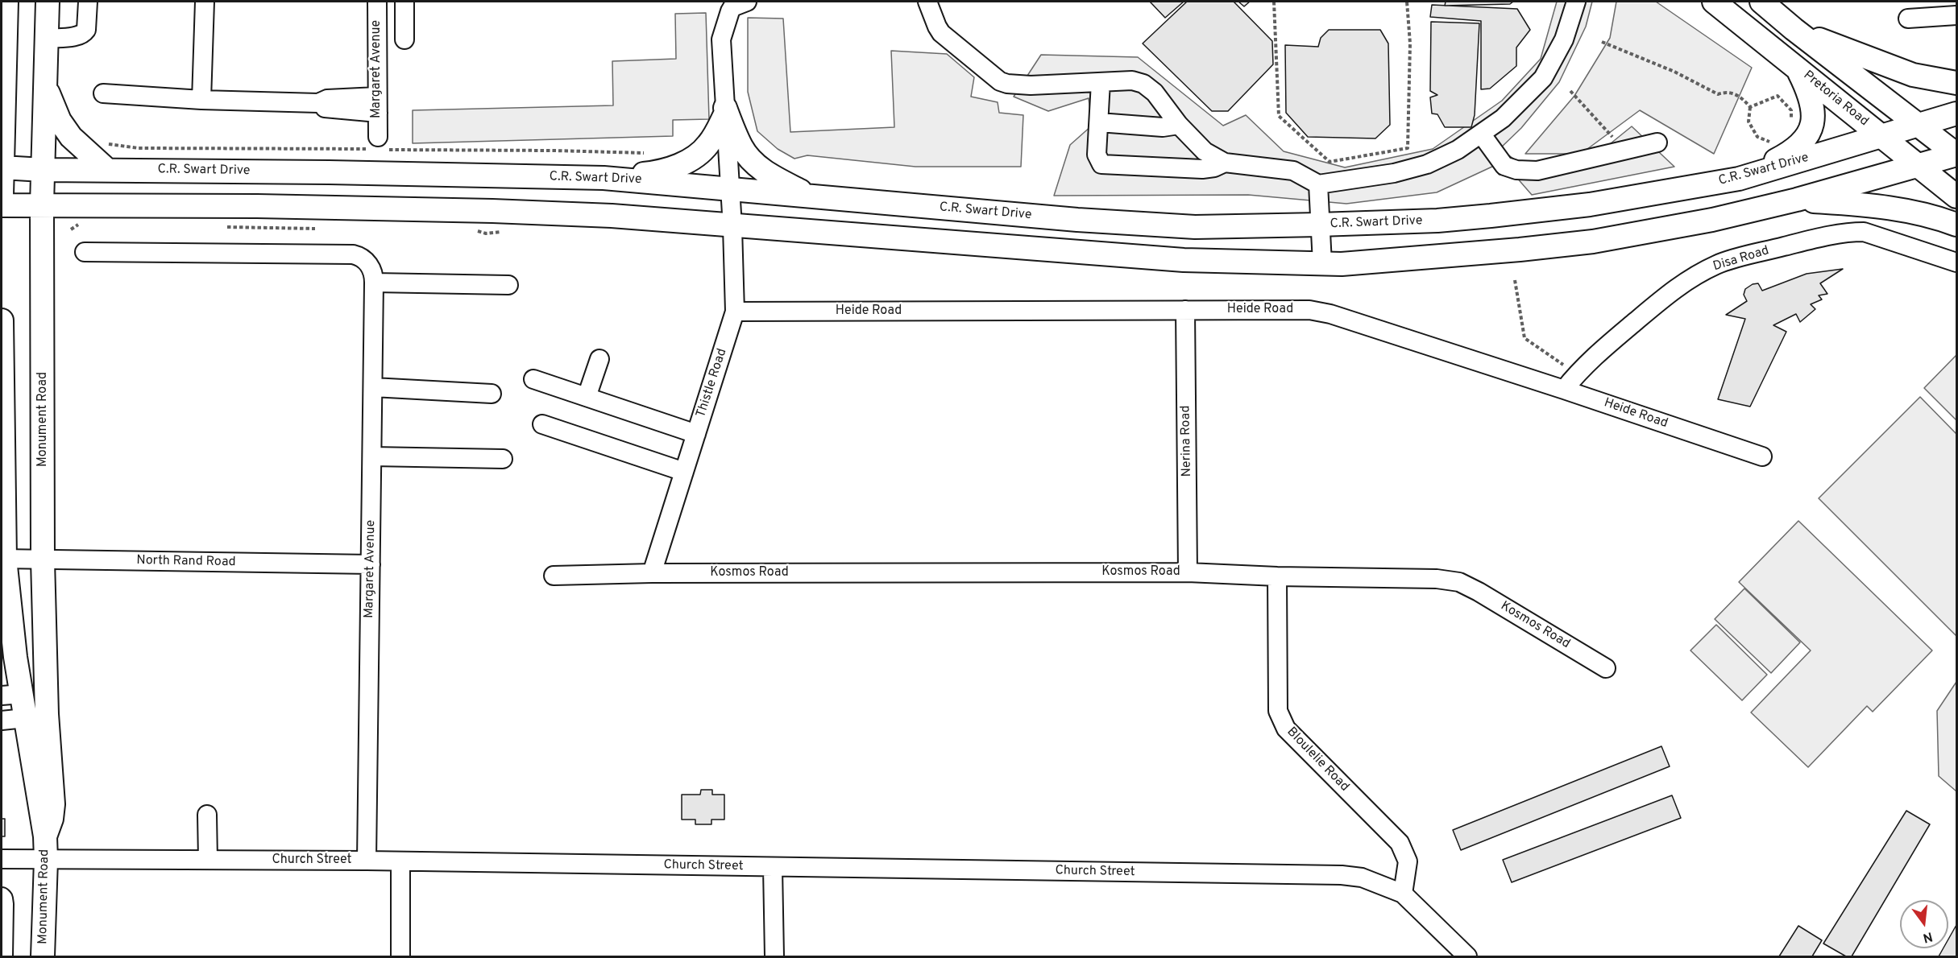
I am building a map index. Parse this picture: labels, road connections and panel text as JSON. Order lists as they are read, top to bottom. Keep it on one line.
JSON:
{"streets":{"main road":["Pretoria Road","C.R. Swart Drive","Monument Road"],"street":["Margaret Avenue","Disa Road","Heide Road","Thistle Road","Nerina Road","North Rand Road","Kosmos Road","Bloulelie Road","Church Street"]},"crossings":[["Margaret Avenue","North Rand Road"],["Margaret Avenue","Church Street"],["Pretoria Road","C.R. Swart Drive"],["C.R. Swart Drive","Thistle Road"],["C.R. Swart Drive","Monument Road"],["Disa Road","Heide Road"],["Heide Road","Thistle Road"],["Heide Road","Nerina Road"],["Thistle Road","Kosmos Road"],["Monument Road","North Rand Road"],["Monument Road","Church Street"],["Nerina Road","Kosmos Road"],["Kosmos Road","Bloulelie Road"],["Bloulelie Road","Church Street"]],"north":"bottom"}
